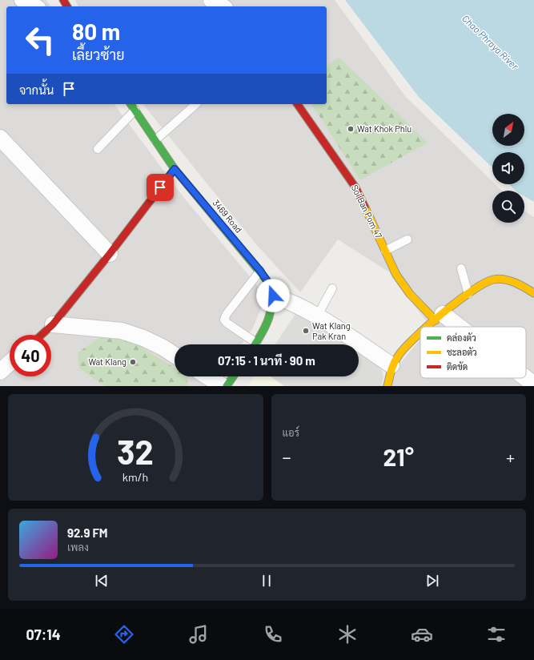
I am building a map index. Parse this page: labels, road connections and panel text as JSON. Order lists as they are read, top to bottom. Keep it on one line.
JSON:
{"streets":{"street":["Soi Ban Pom 47","3469 Road"]},"water":["Chao Phraya River"],"places":["Wat Khok Phlu","Wat Klang Pak Kran","Wat Klang"],"legend":["คล่องตัว","ชะลอตัว","ติดขัด"],"north":"top right","page":{"turn":["80 m","เลี้ยวซ้าย"],"then":"จากนั้น","limit":"40","trip":"07:15 · 1 นาที · 90 m","tile":"แอร์","heat":["−","21°","+"],"song":["92.9 FM","เพลง"],"tabs":"07:14","gauge":["32","km/h"]}}
